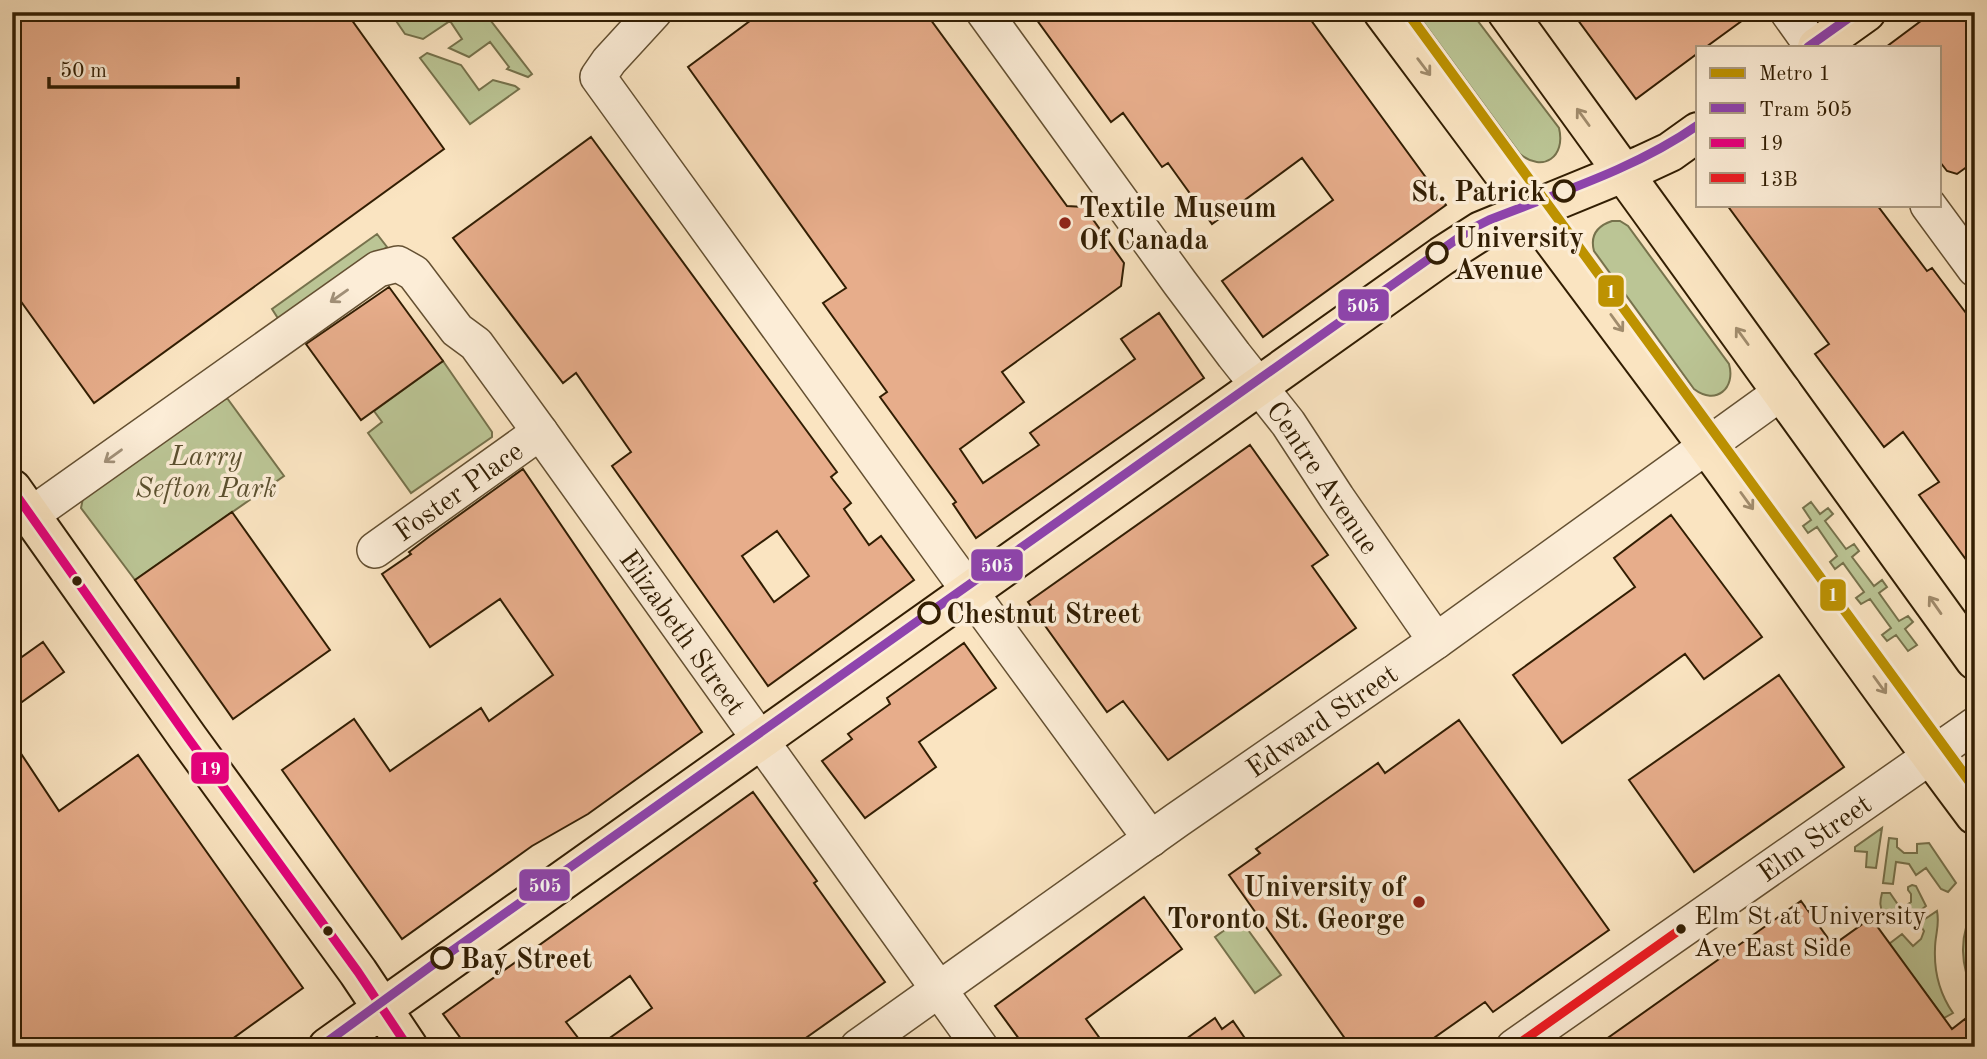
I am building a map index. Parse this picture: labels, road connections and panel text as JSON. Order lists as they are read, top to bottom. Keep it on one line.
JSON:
{"streets":{"street":["Centre Avenue","Foster Place","Elizabeth Street","Edward Street","Elm Street"]},"crossings":[["Centre Avenue","Edward Street"],["Foster Place","Elizabeth Street"],["Elizabeth Street","Edward Street"]],"parks":["Larry Sefton Park"],"places":["St. Patrick","Textile Museum Of Canada","University Avenue","Chestnut Street","University of Toronto St. George","Elm St at University Ave East Side","Bay Street"],"lines":["metro line 1","tram line 505","transit line 19","transit line 13B"],"legend":["Metro 1","Tram 505","19","13B"],"scale_bar":"50 m"}
